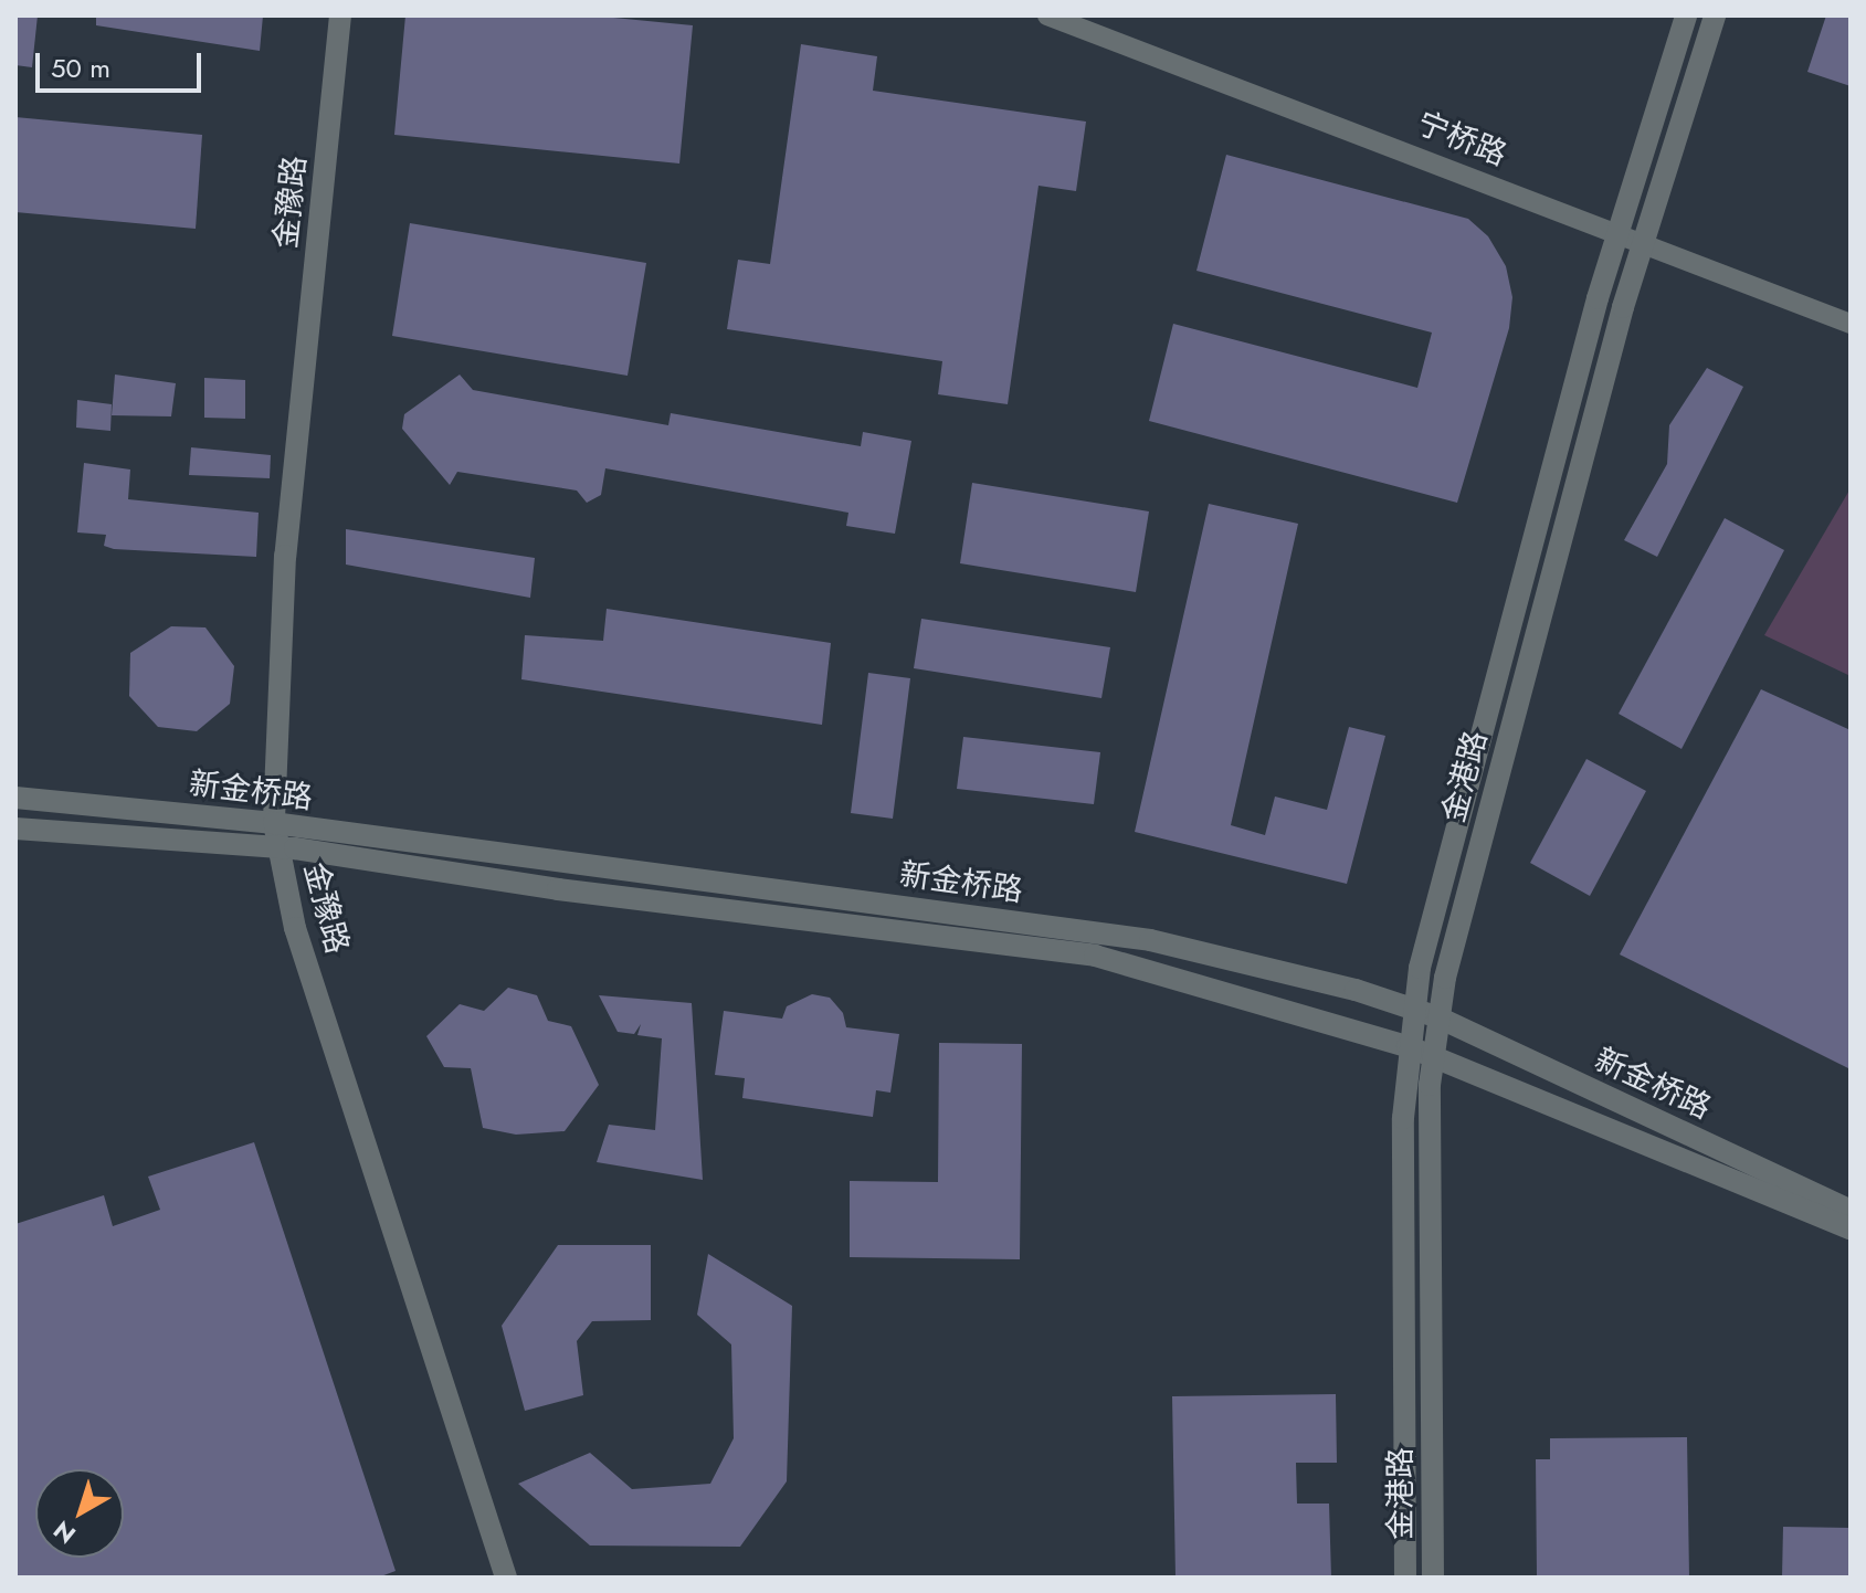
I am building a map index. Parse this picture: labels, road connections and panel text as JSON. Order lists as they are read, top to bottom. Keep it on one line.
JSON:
{"streets":{"street":["宁桥路","金豫路","金港路","新金桥路"]},"crossings":[["宁桥路","金港路"],["金豫路","新金桥路"],["金港路","新金桥路"]],"scale_bar":"50 m","north":"bottom left"}
